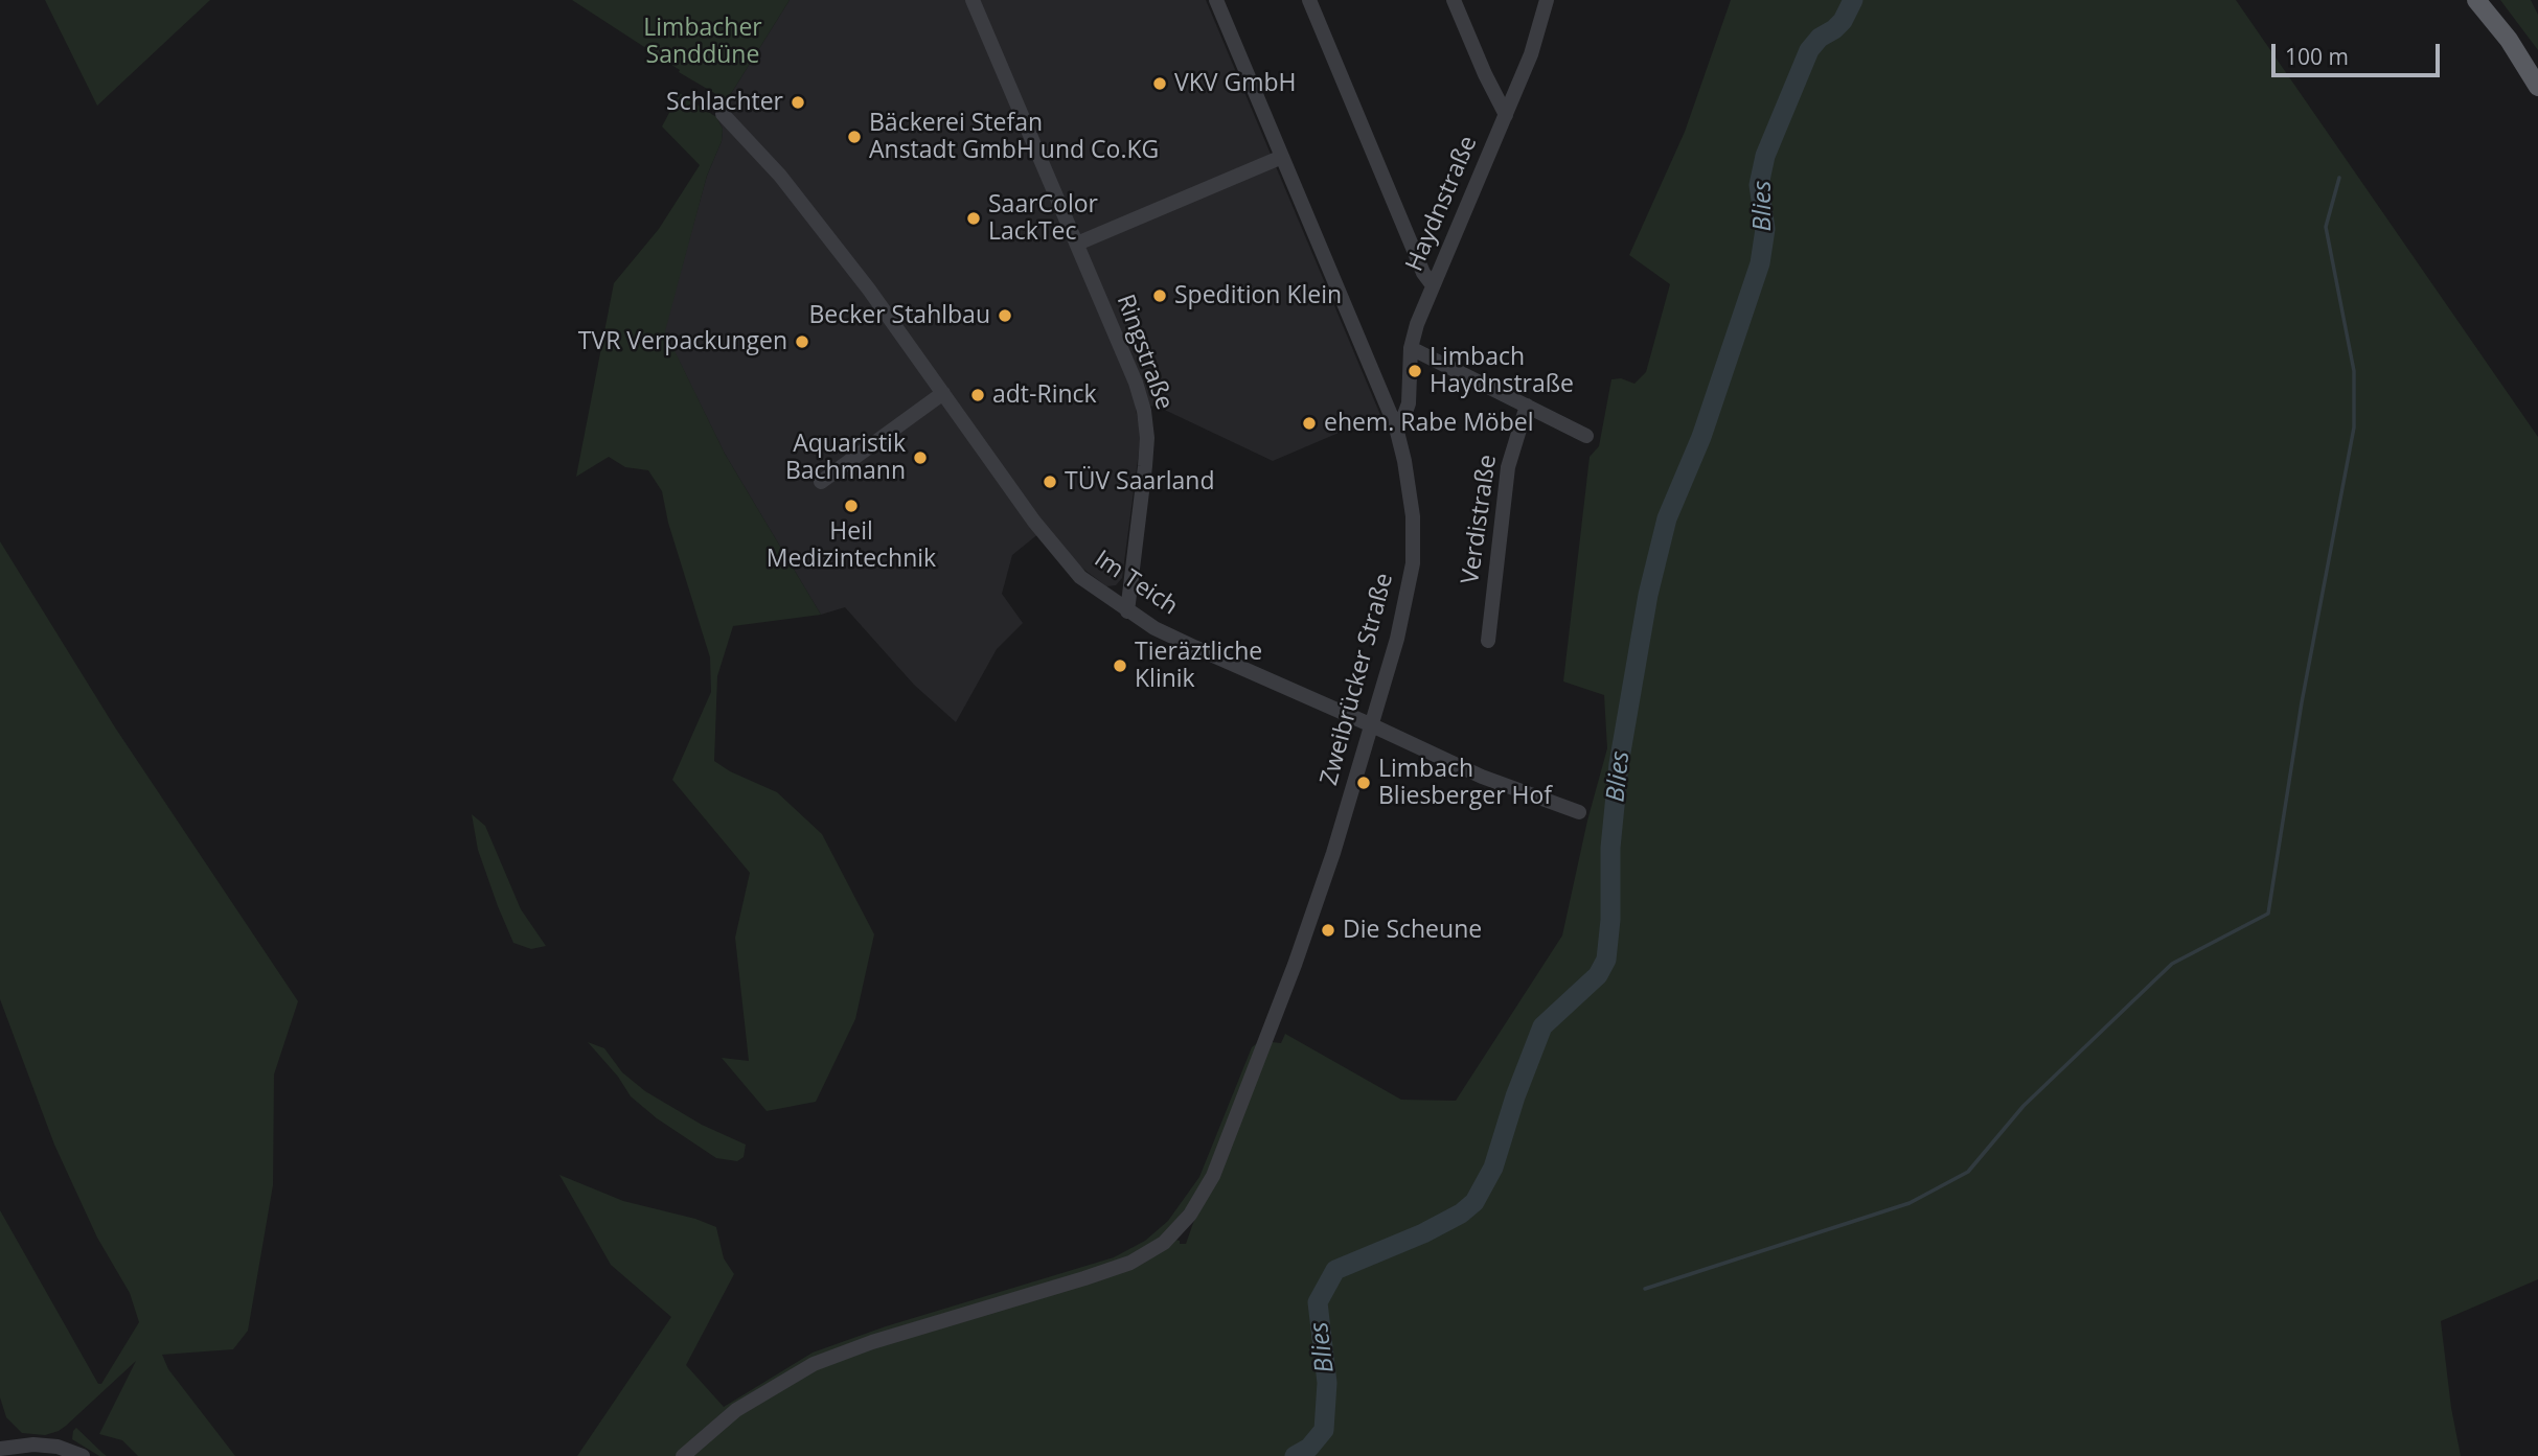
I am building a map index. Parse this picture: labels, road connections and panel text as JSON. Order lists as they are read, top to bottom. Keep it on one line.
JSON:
{"streets":{"street":["Haydnstraße","Ringstraße","Verdistraße","Im Teich","Zweibrücker Straße"]},"crossings":[["Haydnstraße","Zweibrücker Straße"],["Ringstraße","Im Teich"],["Im Teich","Zweibrücker Straße"]],"water":["Blies"],"parks":["Limbacher Sanddüne"],"places":["VKV GmbH","Schlachter","Bäckerei Stefan Anstadt GmbH und Co.KG","SaarColor LackTec","Spedition Klein","Becker Stahlbau","TVR Verpackungen","Limbach Haydnstraße","adt-Rinck","ehem. Rabe Möbel","Aquaristik Bachmann","TÜV Saarland","Heil Medizintechnik","Tieräztliche Klinik","Limbach Bliesberger Hof","Die Scheune"],"scale_bar":"100 m"}
